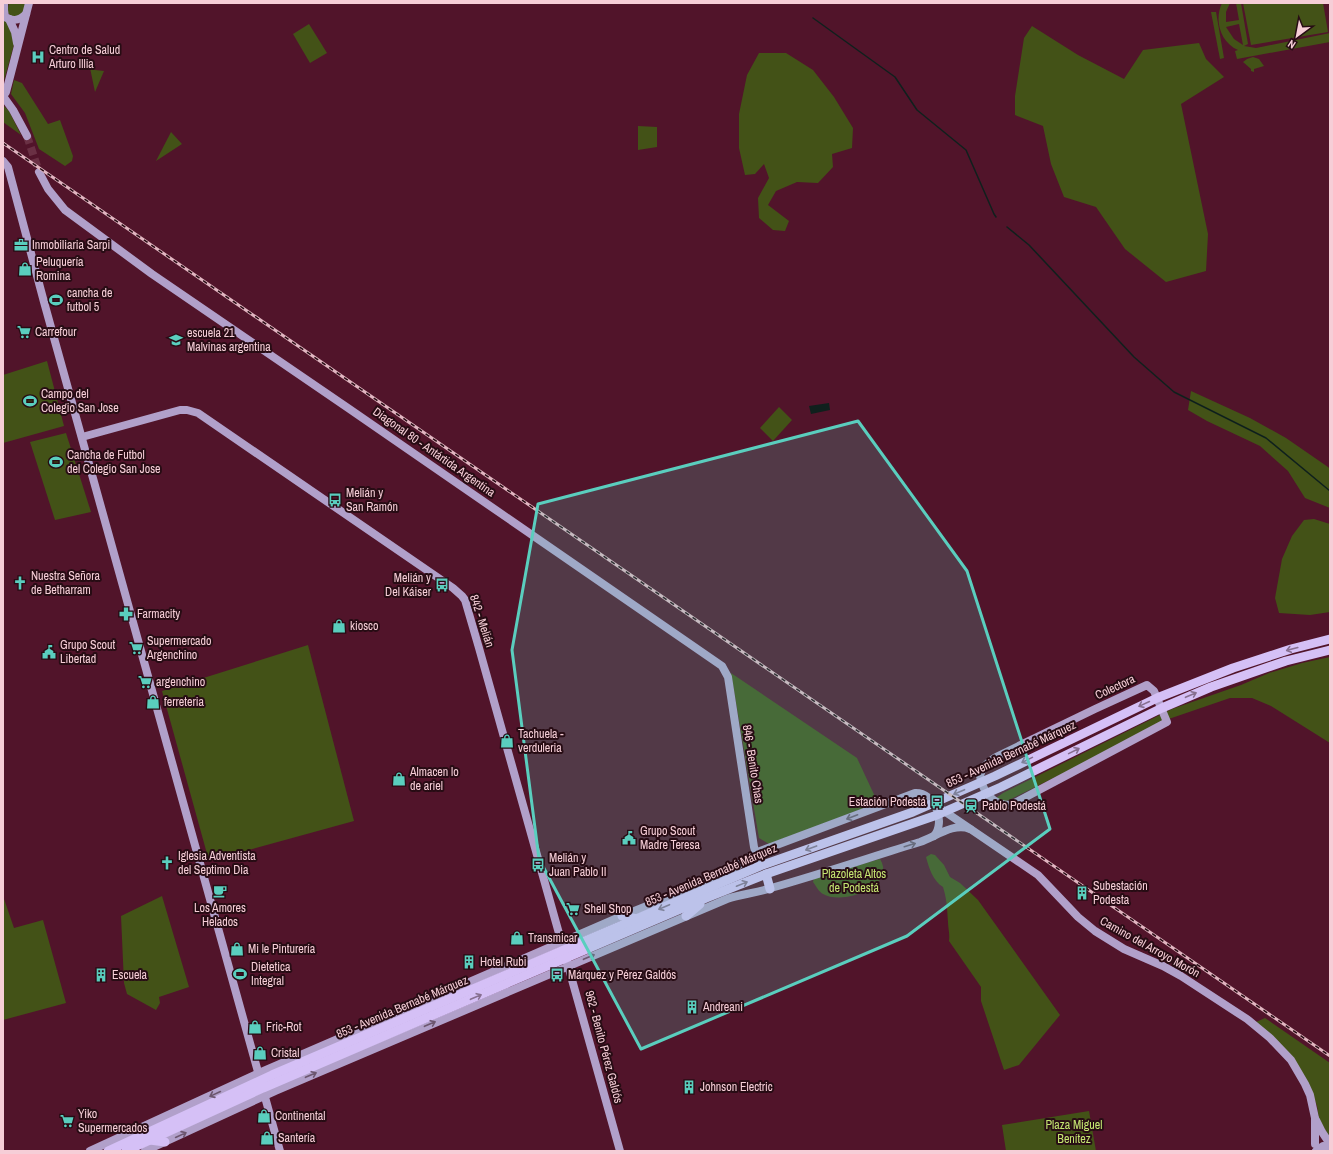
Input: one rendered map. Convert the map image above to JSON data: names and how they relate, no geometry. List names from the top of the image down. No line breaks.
{"streets":{"main road":["853 - Avenida Bernabé Márquez"],"street":["Diagonal 80 - Antártida Argentina","842 - Melián","Colectora","846 - Benito Chas","Camino del Arroyo Morón","962 - Benito Pérez Galdós"]},"crossings":[["Diagonal 80 - Antártida Argentina","846 - Benito Chas"],["842 - Melián","853 - Avenida Bernabé Márquez"],["842 - Melián","962 - Benito Pérez Galdós"],["Colectora","853 - Avenida Bernabé Márquez"],["853 - Avenida Bernabé Márquez","846 - Benito Chas"],["853 - Avenida Bernabé Márquez","Camino del Arroyo Morón"],["853 - Avenida Bernabé Márquez","962 - Benito Pérez Galdós"]],"parks":["Plazoleta Altos de Podestá","Plaza Miguel Benítez"],"places":{"hospital":["Centro de Salud Arturo Illia"],"office":["Inmobiliaria Sarpi"],"shop":["Peluquería Romina","kiosco","ferreteria","Tachuela - verduleria","Almacen lo de ariel","Transmicar","Mi le Pinturería","Fric-Rot","Cristal","Continental","Santería"],"sports":["cancha de futbol 5","Campo del Colegio San Jose","Cancha de Futbol del Colegio San Jose","Dietetica Integral"],"supermarket":["Carrefour","Supermercado Argenchino","argenchino","Shell Shop","Yiko Supermercados"],"school or university":["escuela 21 Malvinas argentina"],"bus stop":["Melián y San Ramón","Melián y Del Káiser","Estación Podestá","Melián y Juan Pablo II","Márquez y Pérez Galdós"],"church":["Nuestra Señora de Betharram","Iglesia Adventista del Septimo Dia"],"pharmacy":["Farmacity"],"public building":["Grupo Scout Libertad","Grupo Scout Madre Teresa"],"station":["Pablo Podestá"],"cafe":["Los Amores Helados"],"building":["Subestación Podesta","Hotel Rubi","Escuela","Andreani","Johnson Electric"]},"north":"bottom left"}
